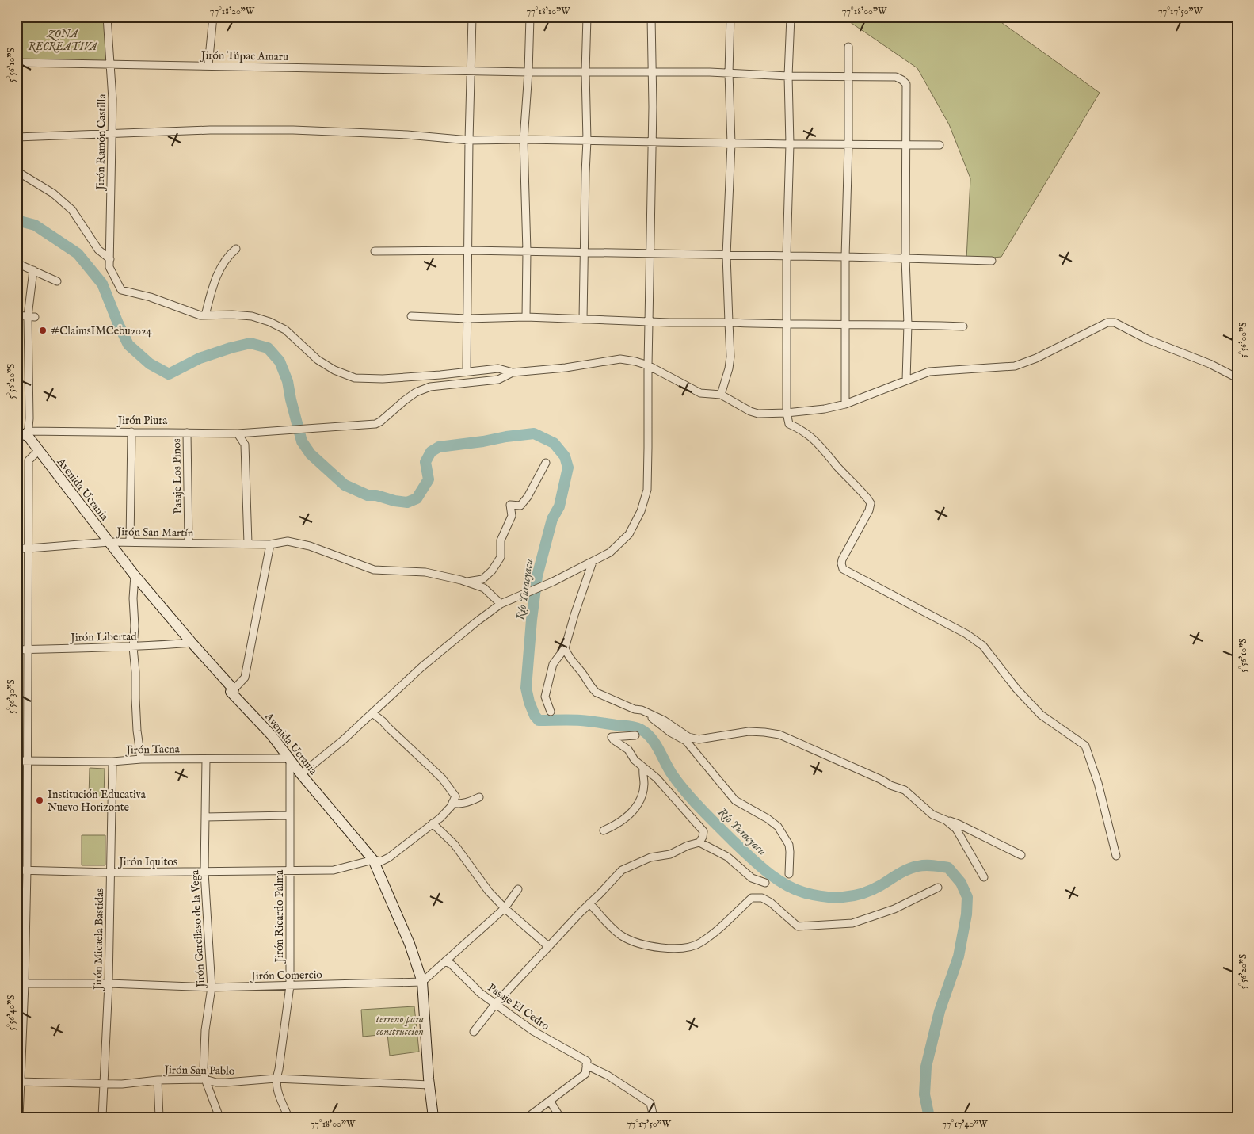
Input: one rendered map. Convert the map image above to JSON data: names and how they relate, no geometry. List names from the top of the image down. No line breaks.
{"streets":{"main road":["Jirón Piura","Avenida Ucrania"],"street":["Jirón Túpac Amaru","Jirón Ramón Castilla","Pasaje Los Pinos","Jirón San Martín","Jirón Libertad","Jirón Tacna","Jirón Iquitos","Jirón Ricardo Palma","Jirón Garcilaso de la Vega","Jirón Micaela Bastidas","Jirón Comercio","Pasaje El Cedro","Jirón San Pablo"]},"crossings":[["Jirón Túpac Amaru","Jirón Ramón Castilla"],["Jirón Piura","Pasaje Los Pinos"],["Jirón Piura","Avenida Ucrania"],["Pasaje Los Pinos","Jirón San Martín"],["Avenida Ucrania","Jirón San Martín"],["Avenida Ucrania","Jirón Libertad"],["Avenida Ucrania","Jirón Tacna"],["Avenida Ucrania","Jirón Iquitos"],["Avenida Ucrania","Jirón Ricardo Palma"],["Avenida Ucrania","Jirón Comercio"],["Avenida Ucrania","Jirón San Pablo"],["Jirón Tacna","Jirón Ricardo Palma"],["Jirón Tacna","Jirón Garcilaso de la Vega"],["Jirón Tacna","Jirón Micaela Bastidas"],["Jirón Iquitos","Jirón Ricardo Palma"],["Jirón Iquitos","Jirón Garcilaso de la Vega"],["Jirón Iquitos","Jirón Micaela Bastidas"],["Jirón Ricardo Palma","Jirón Comercio"],["Jirón Ricardo Palma","Jirón San Pablo"],["Jirón Garcilaso de la Vega","Jirón Comercio"],["Jirón Garcilaso de la Vega","Jirón San Pablo"],["Jirón Micaela Bastidas","Jirón Comercio"],["Jirón Micaela Bastidas","Jirón San Pablo"]],"water":["Río Yuracyacu"],"parks":["ZONA RECREATIVA","terreno para construccion"],"places":["#ClaimsIMCebu2024","Institución Educativa Nuevo Horizonte"],"coordinates":["77°18'20\"W","77°18'10\"W","77°18'00\"W","77°17'50\"W","5°56'10\"S","5°56'00\"S","5°56'20\"S","5°56'30\"S","5°56'40\"S","77°17'40\"W"]}
